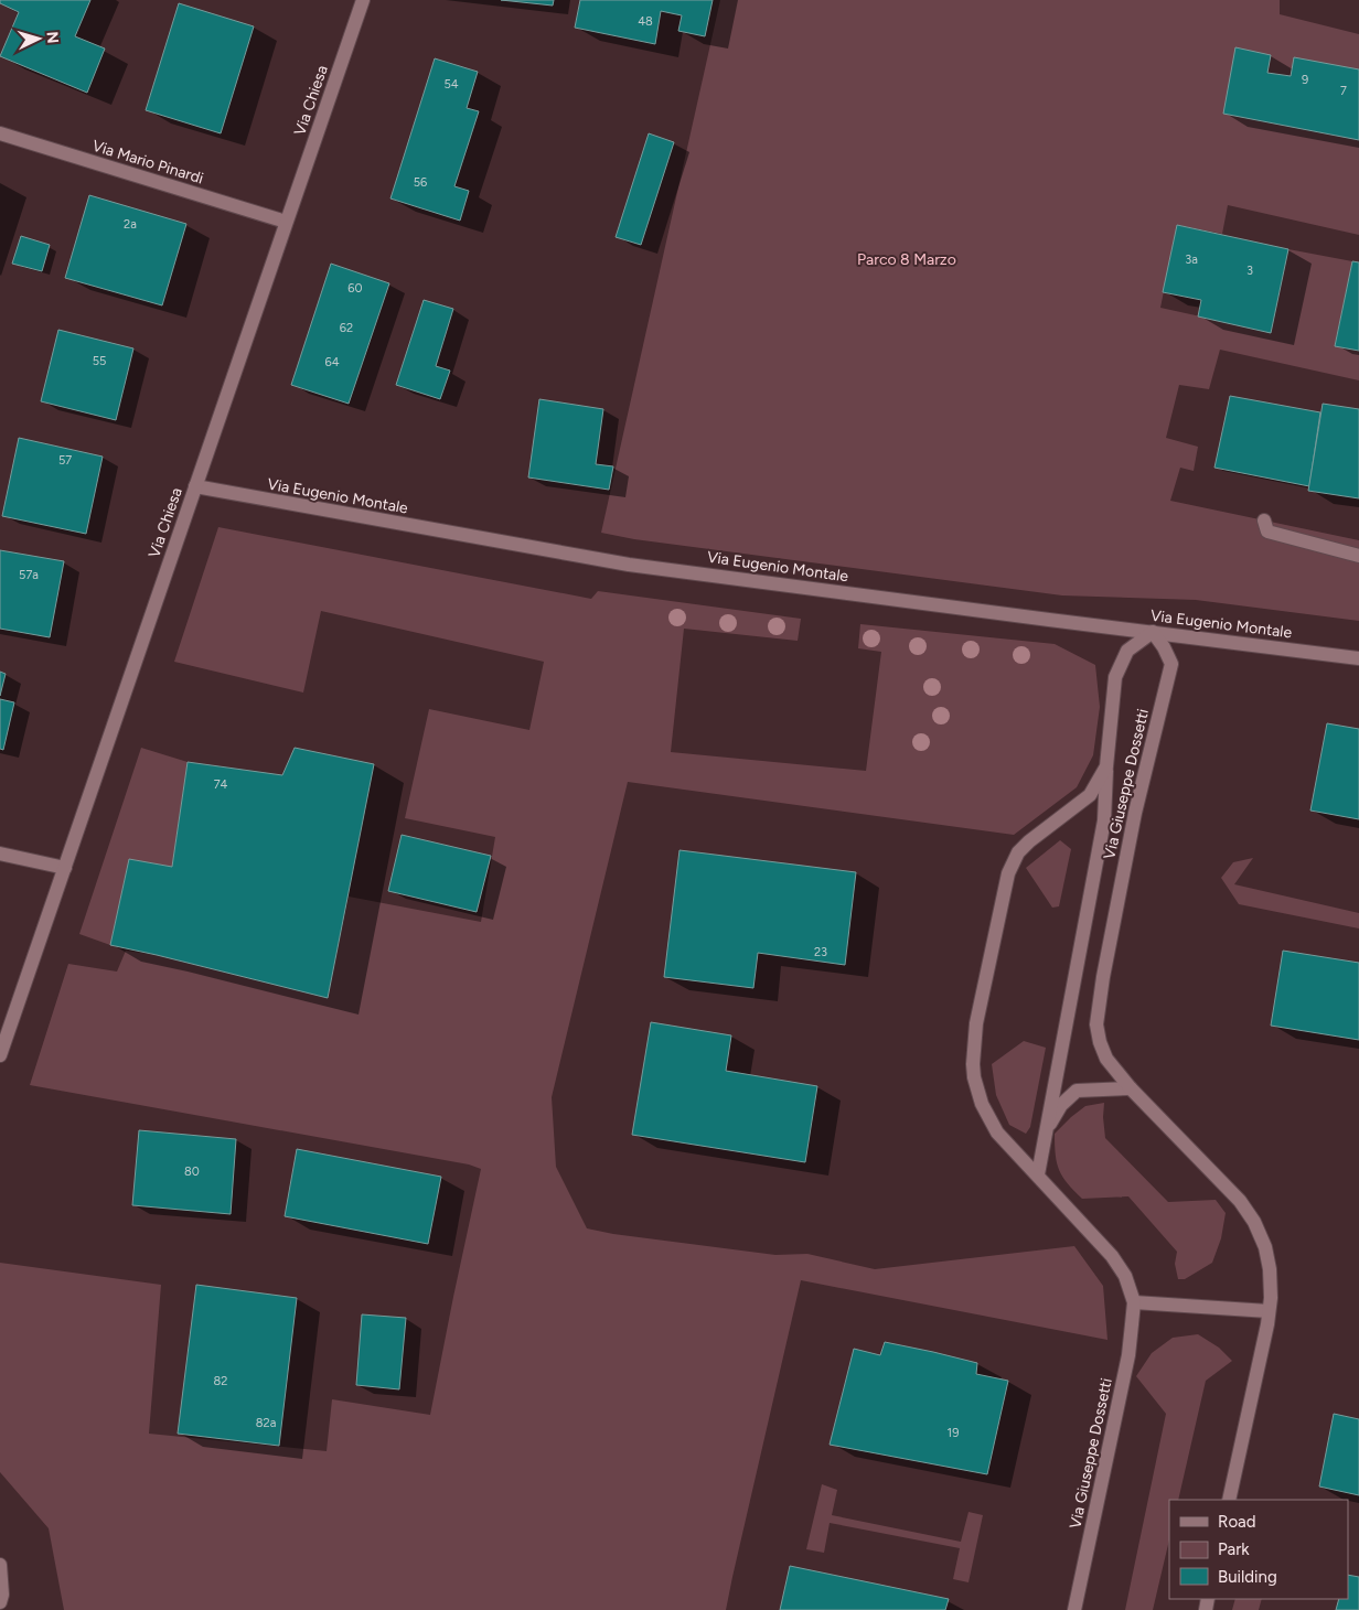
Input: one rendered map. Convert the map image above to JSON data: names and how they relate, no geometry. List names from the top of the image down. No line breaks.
{"streets":{"street":["Via Chiesa","Via Mario Pinardi","Via Eugenio Montale","Via Giuseppe Dossetti"]},"crossings":[["Via Chiesa","Via Mario Pinardi"],["Via Chiesa","Via Eugenio Montale"],["Via Eugenio Montale","Via Giuseppe Dossetti"]],"parks":["Parco 8 Marzo"],"house_numbers":["48","9","54","7","56","2a","3a","3","60","62","55","64","57","57a","74","23","80","82","82a","19"],"legend":["Road","Park","Building"],"north":"right"}
